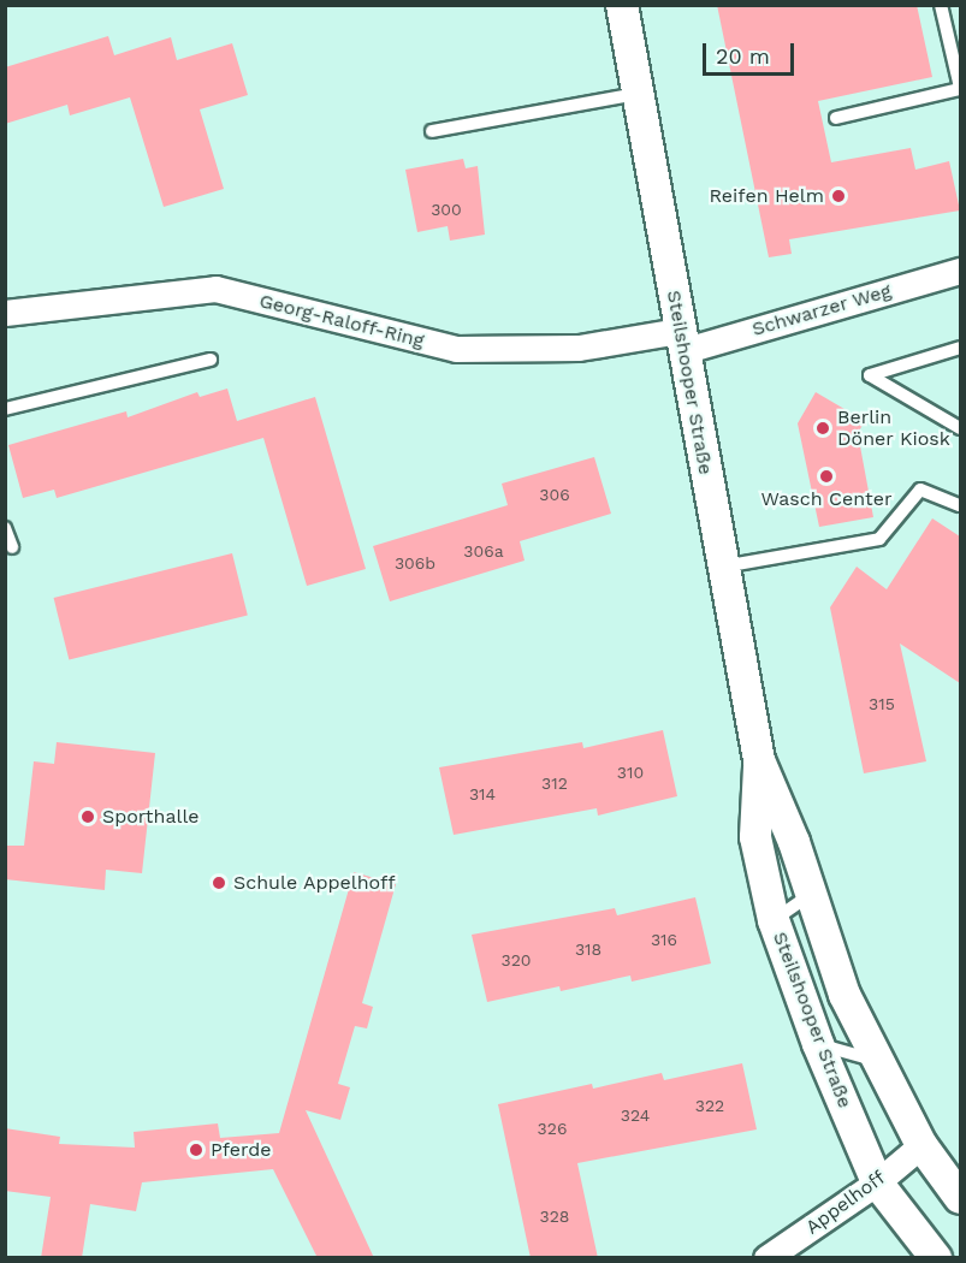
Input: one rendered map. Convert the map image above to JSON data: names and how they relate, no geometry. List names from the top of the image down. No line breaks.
{"streets":{"street":["Schwarzer Weg","Georg-Raloff-Ring","Steilshooper Straße","Appelhoff"]},"crossings":[["Schwarzer Weg","Georg-Raloff-Ring"],["Schwarzer Weg","Steilshooper Straße"],["Georg-Raloff-Ring","Steilshooper Straße"],["Steilshooper Straße","Appelhoff"]],"places":["Reifen Helm","Berlin Döner Kiosk","Wasch Center","Sporthalle","Schule Appelhoff","Pferde"],"house_numbers":["300","306","306a","306b","315","310","312","314","316","318","320","322","324","326","328"],"scale_bar":"20 m"}
